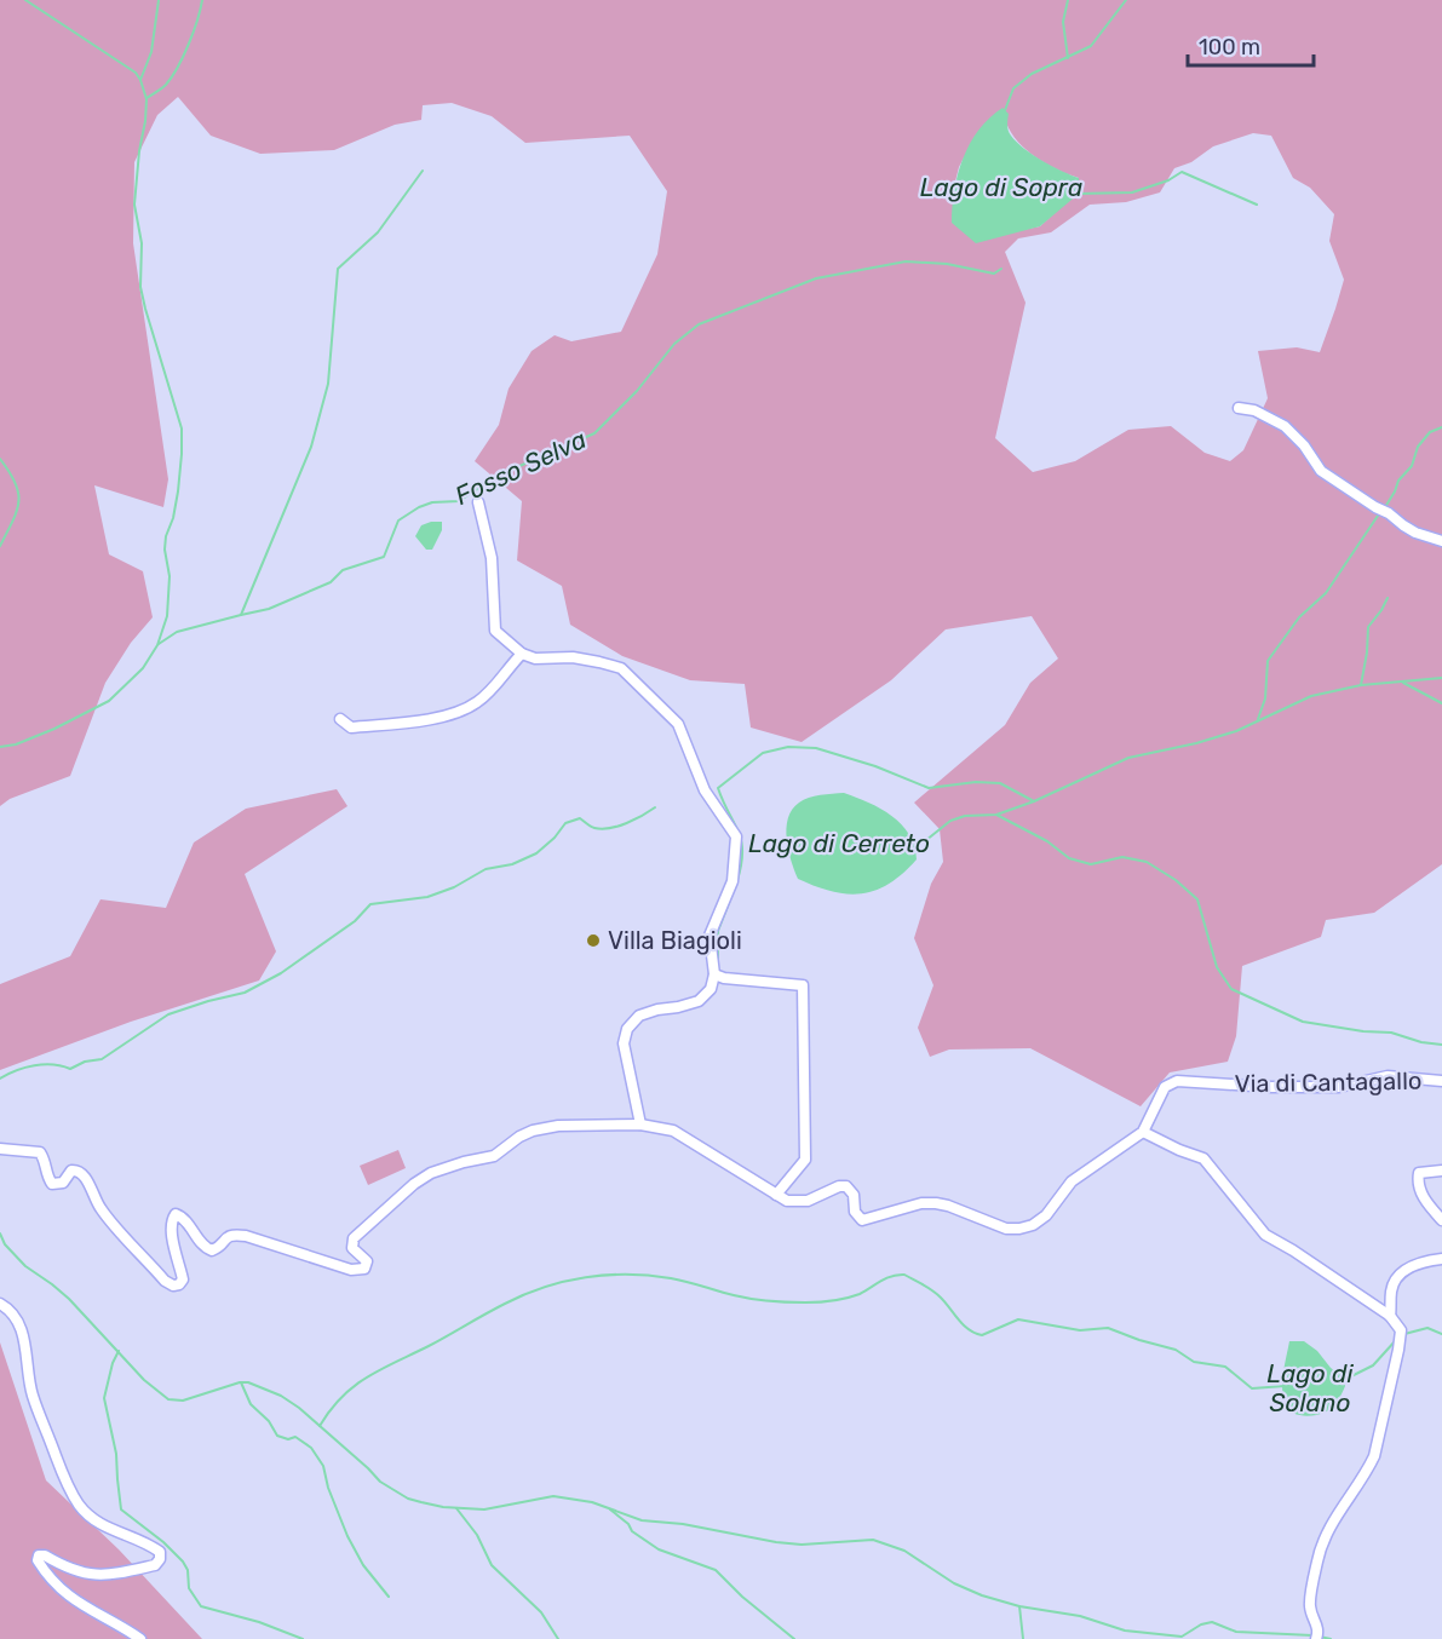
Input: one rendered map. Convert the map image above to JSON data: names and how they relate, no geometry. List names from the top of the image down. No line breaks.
{"streets":{"street":["Via di Cantagallo"]},"water":["Lago di Sopra","Fosso Selva","Lago di Cerreto","Lago di Solano"],"places":["Villa Biagioli"],"scale_bar":"100 m"}
